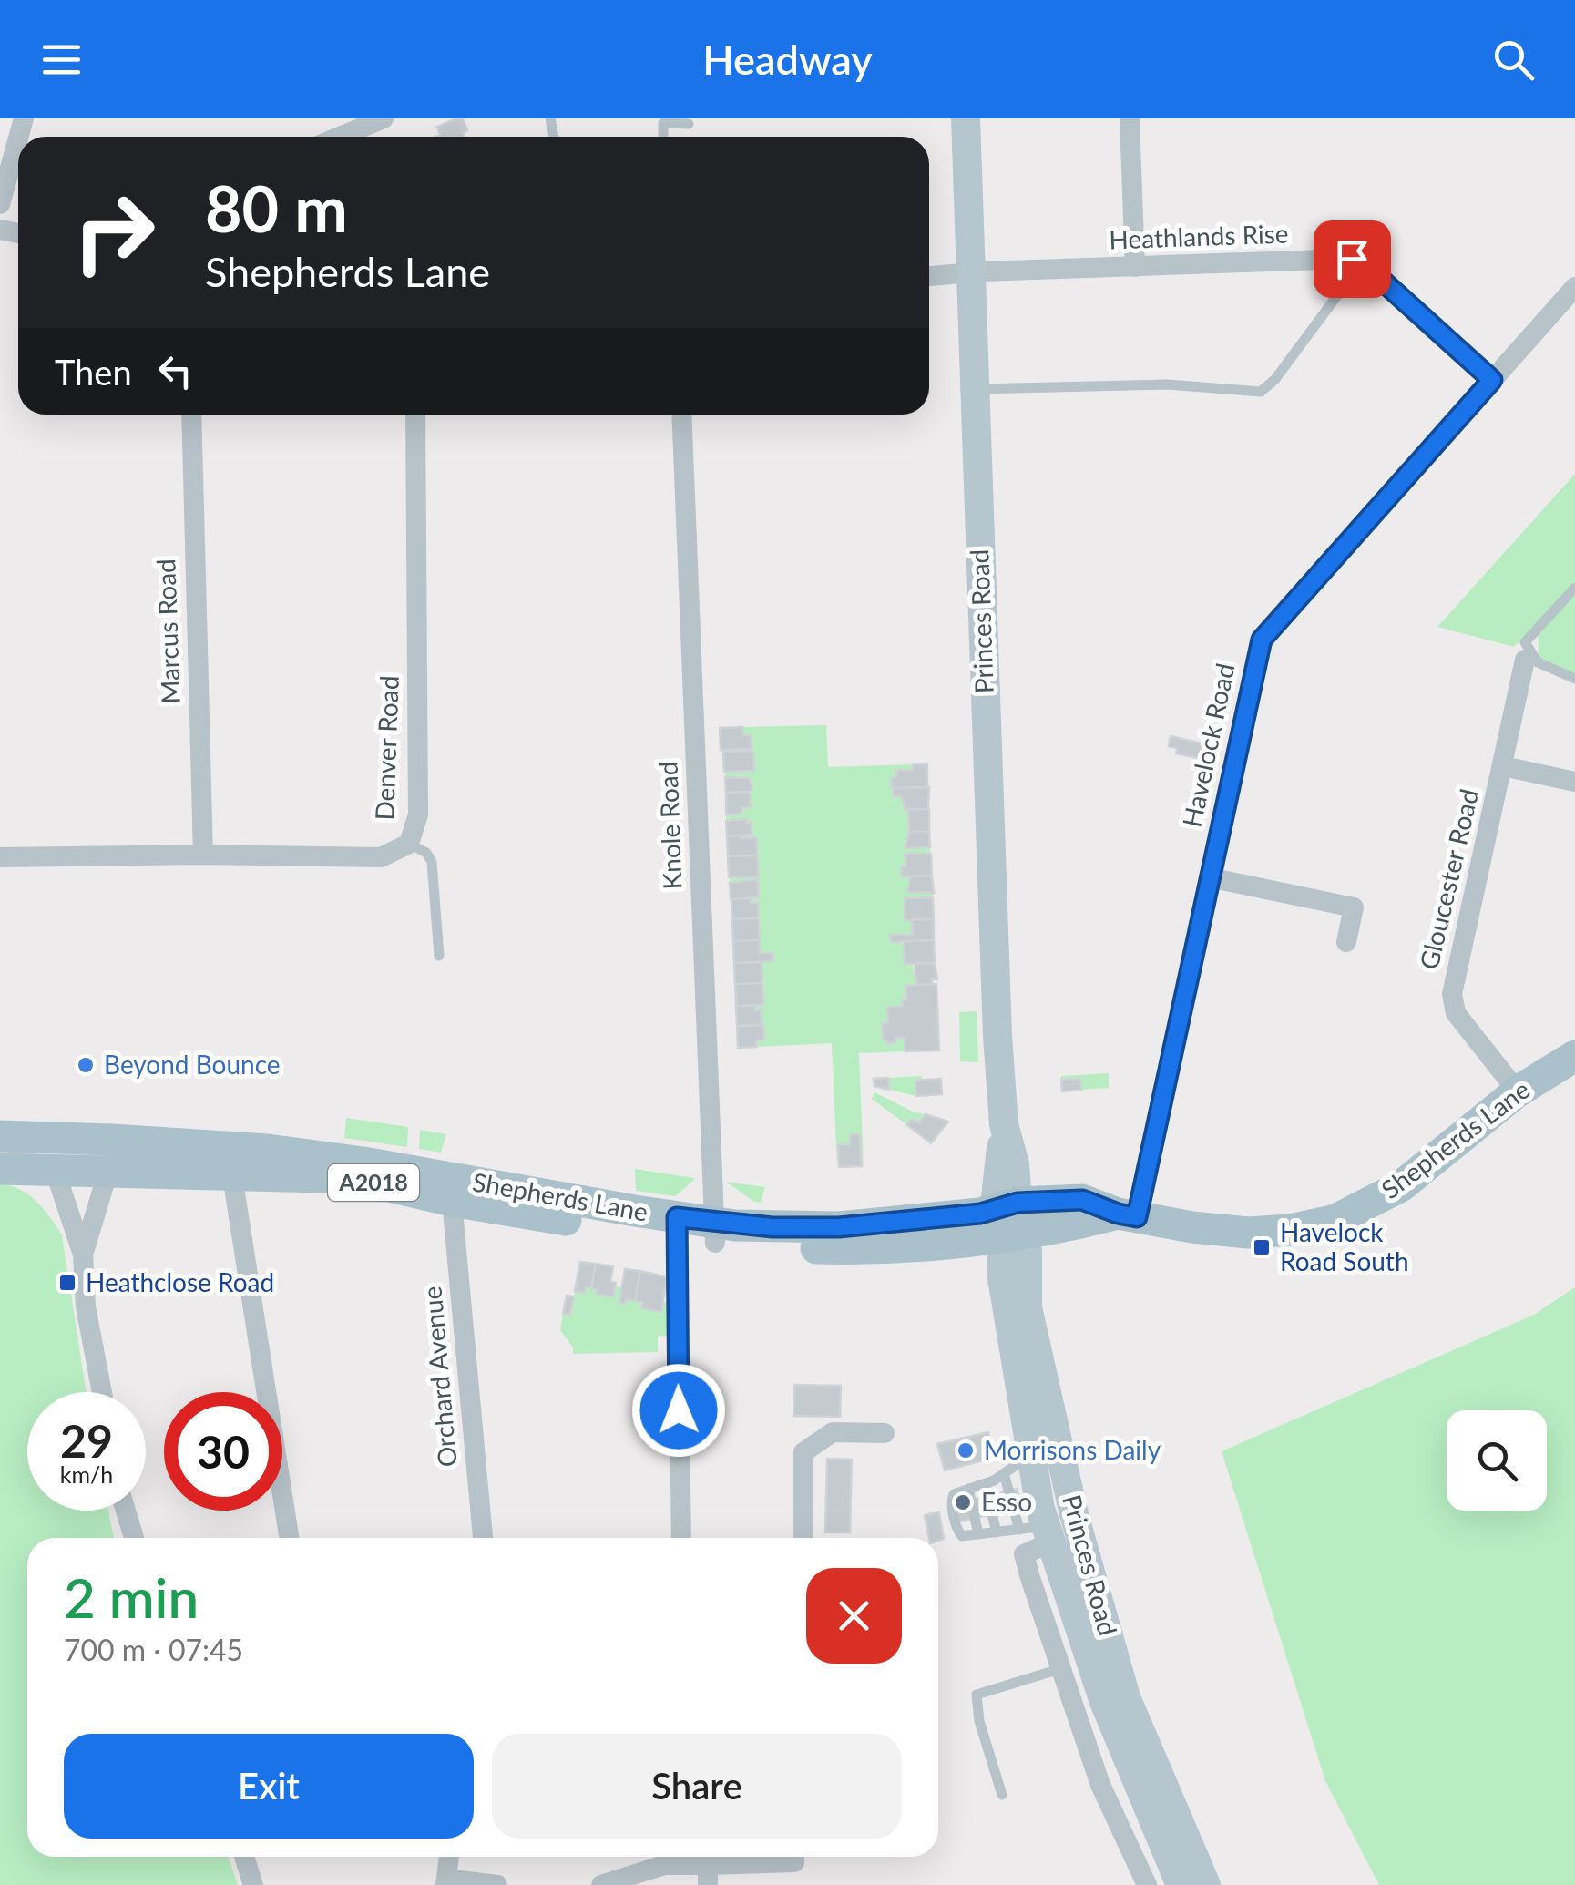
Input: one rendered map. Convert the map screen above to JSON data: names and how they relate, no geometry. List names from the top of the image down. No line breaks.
{"streets":{"main road":["Princes Road","Shepherds Lane","A2018"],"street":["Heathlands Rise","Marcus Road","Havelock Road","Denver Road","Knole Road","Gloucester Road","Orchard Avenue"]},"crossings":[["Heathlands Rise","Princes Road"],["Princes Road","Shepherds Lane"],["Marcus Road","Denver Road"],["Havelock Road","Shepherds Lane"],["Knole Road","Shepherds Lane"],["Gloucester Road","Shepherds Lane"],["Shepherds Lane","Orchard Avenue"]],"places":{"other":["Beyond Bounce","Morrisons Daily","Esso"],"transit":["Havelock Road South","Heathclose Road"]},"page":{"header":"Headway","turn":["80 m","Shepherds Lane"],"then":"Then","speed":"29 km/h","limit":"30","heading":["2 min","700 m · 07:45"],"buttons":["Exit","Share"]}}
